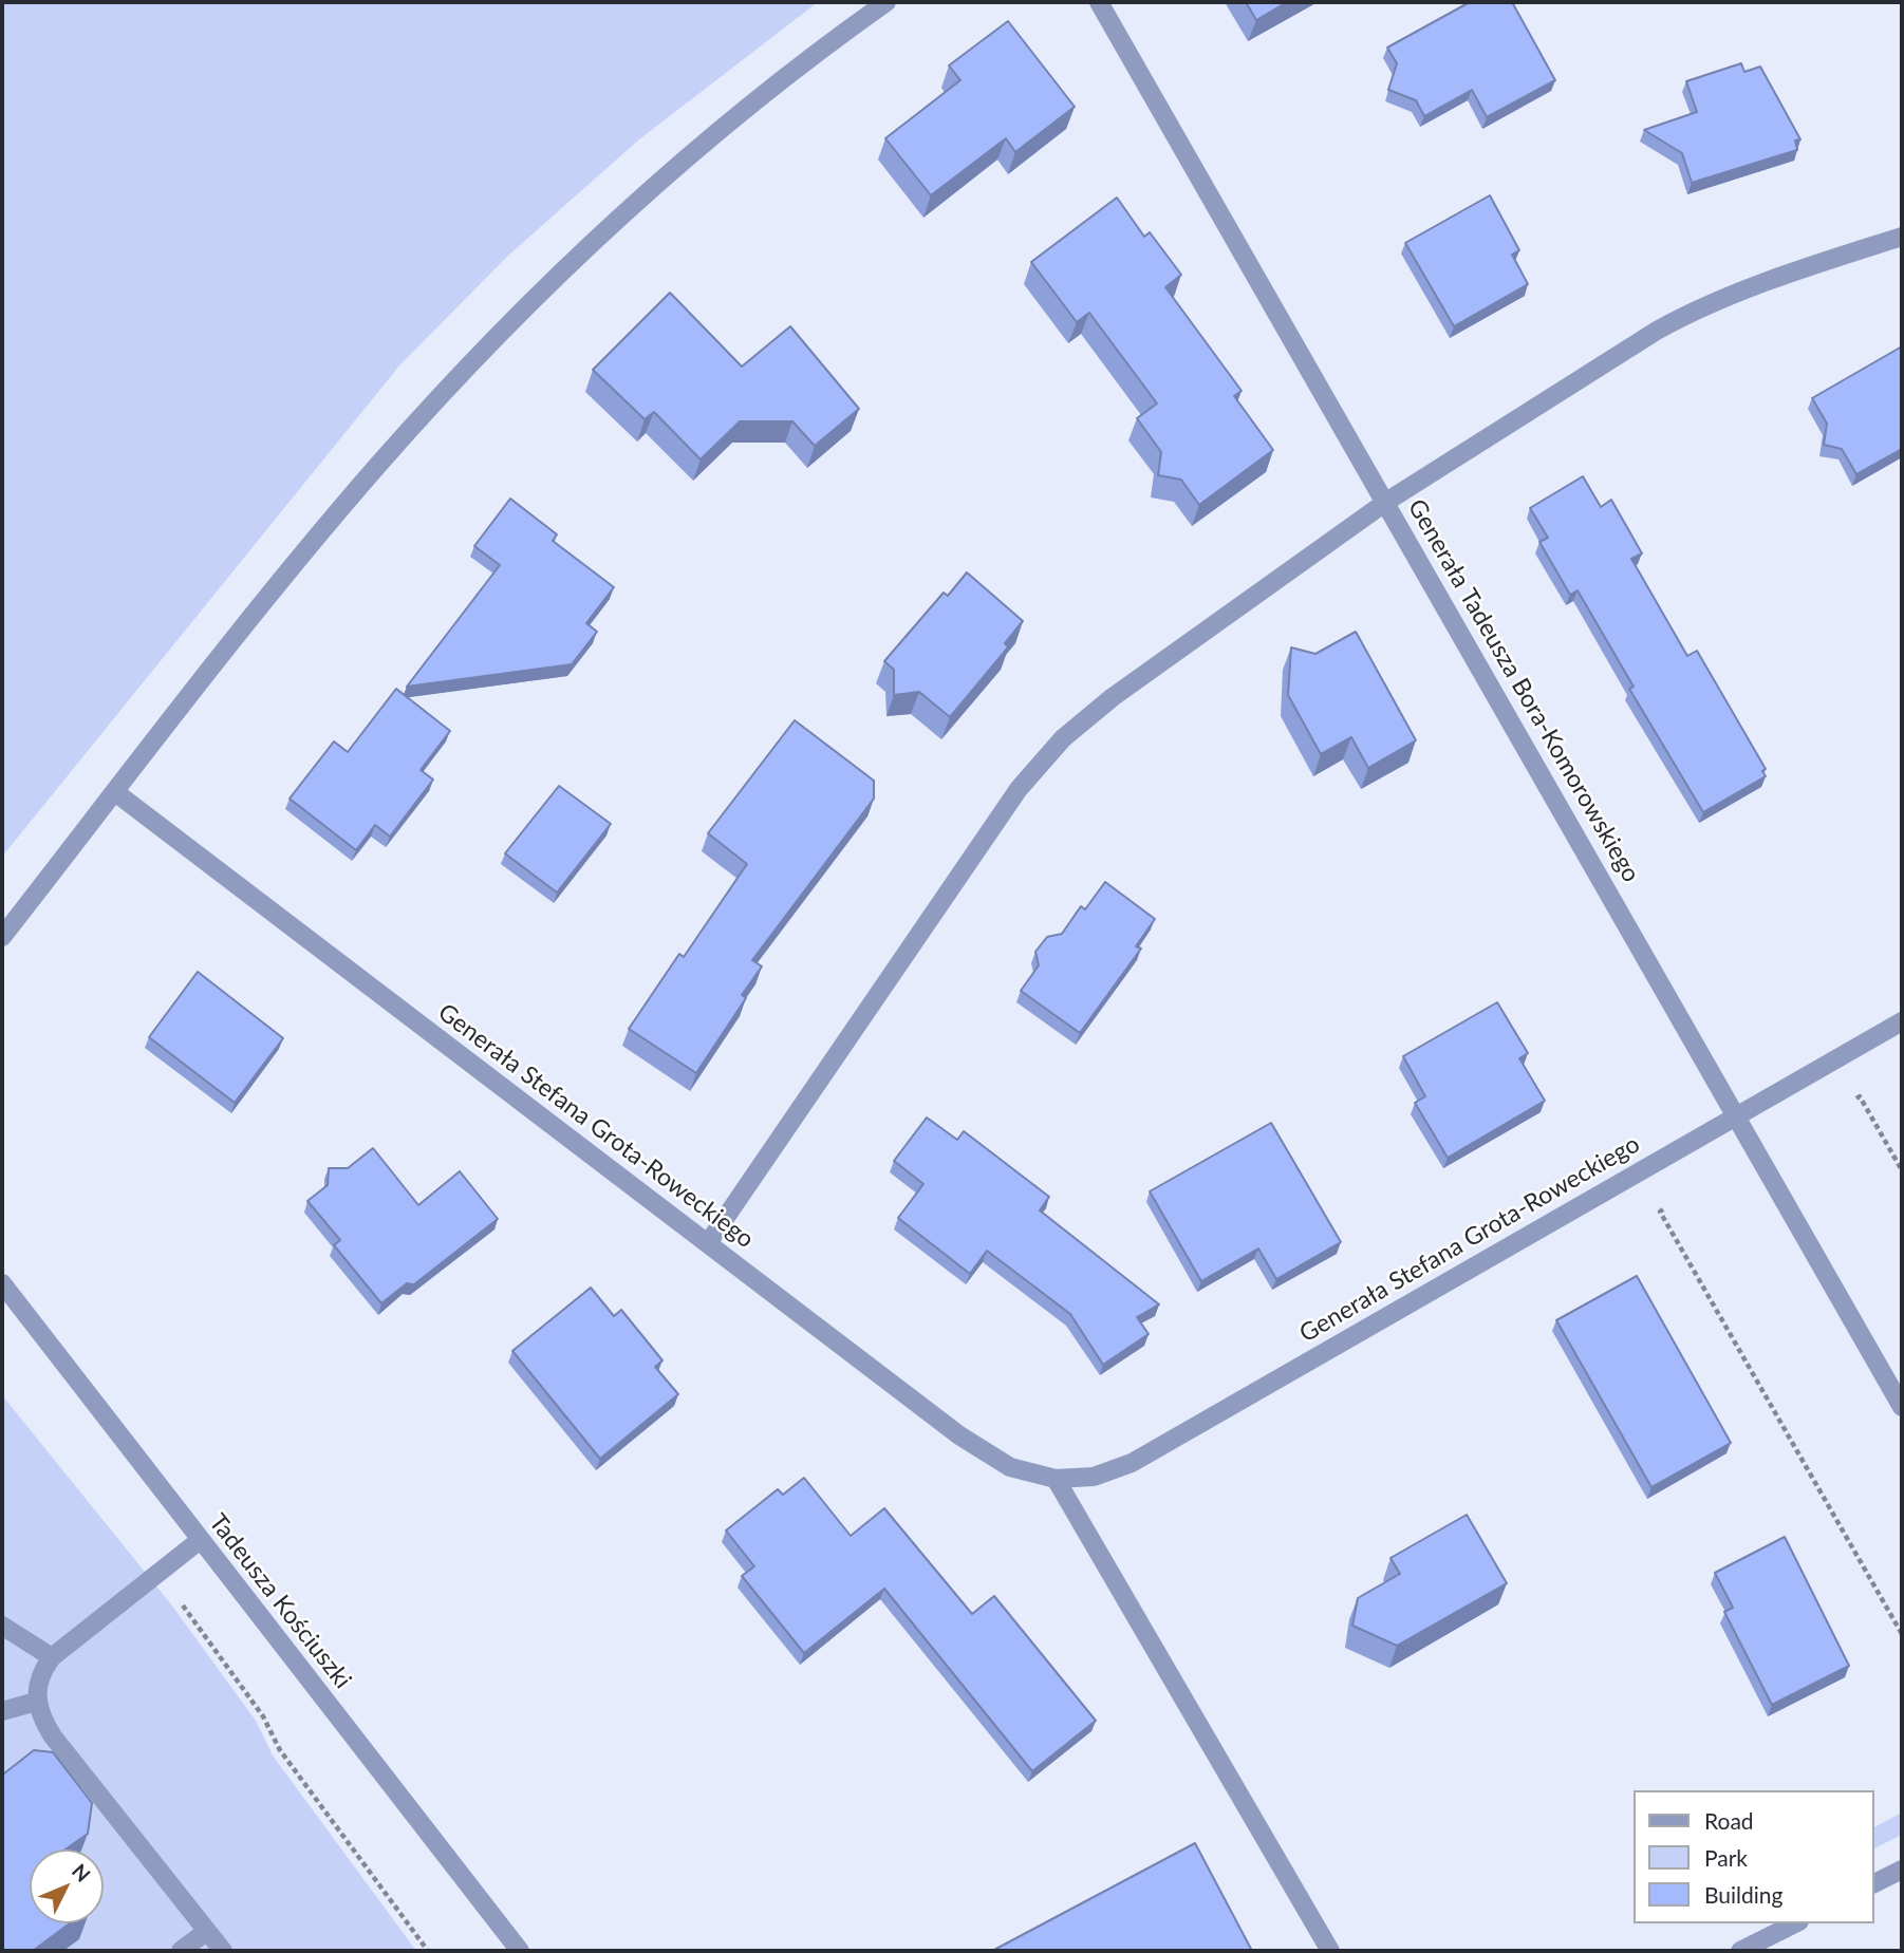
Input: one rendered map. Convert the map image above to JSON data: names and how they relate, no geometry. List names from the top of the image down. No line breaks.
{"streets":{"street":["Generała Tadeusza Bora-Komorowskiego","Generała Stefana Grota-Roweckiego","Tadeusza Kościuszki"]},"crossings":[["Generała Tadeusza Bora-Komorowskiego","Generała Stefana Grota-Roweckiego"]],"legend":["Road","Park","Building"],"north":"top right"}
